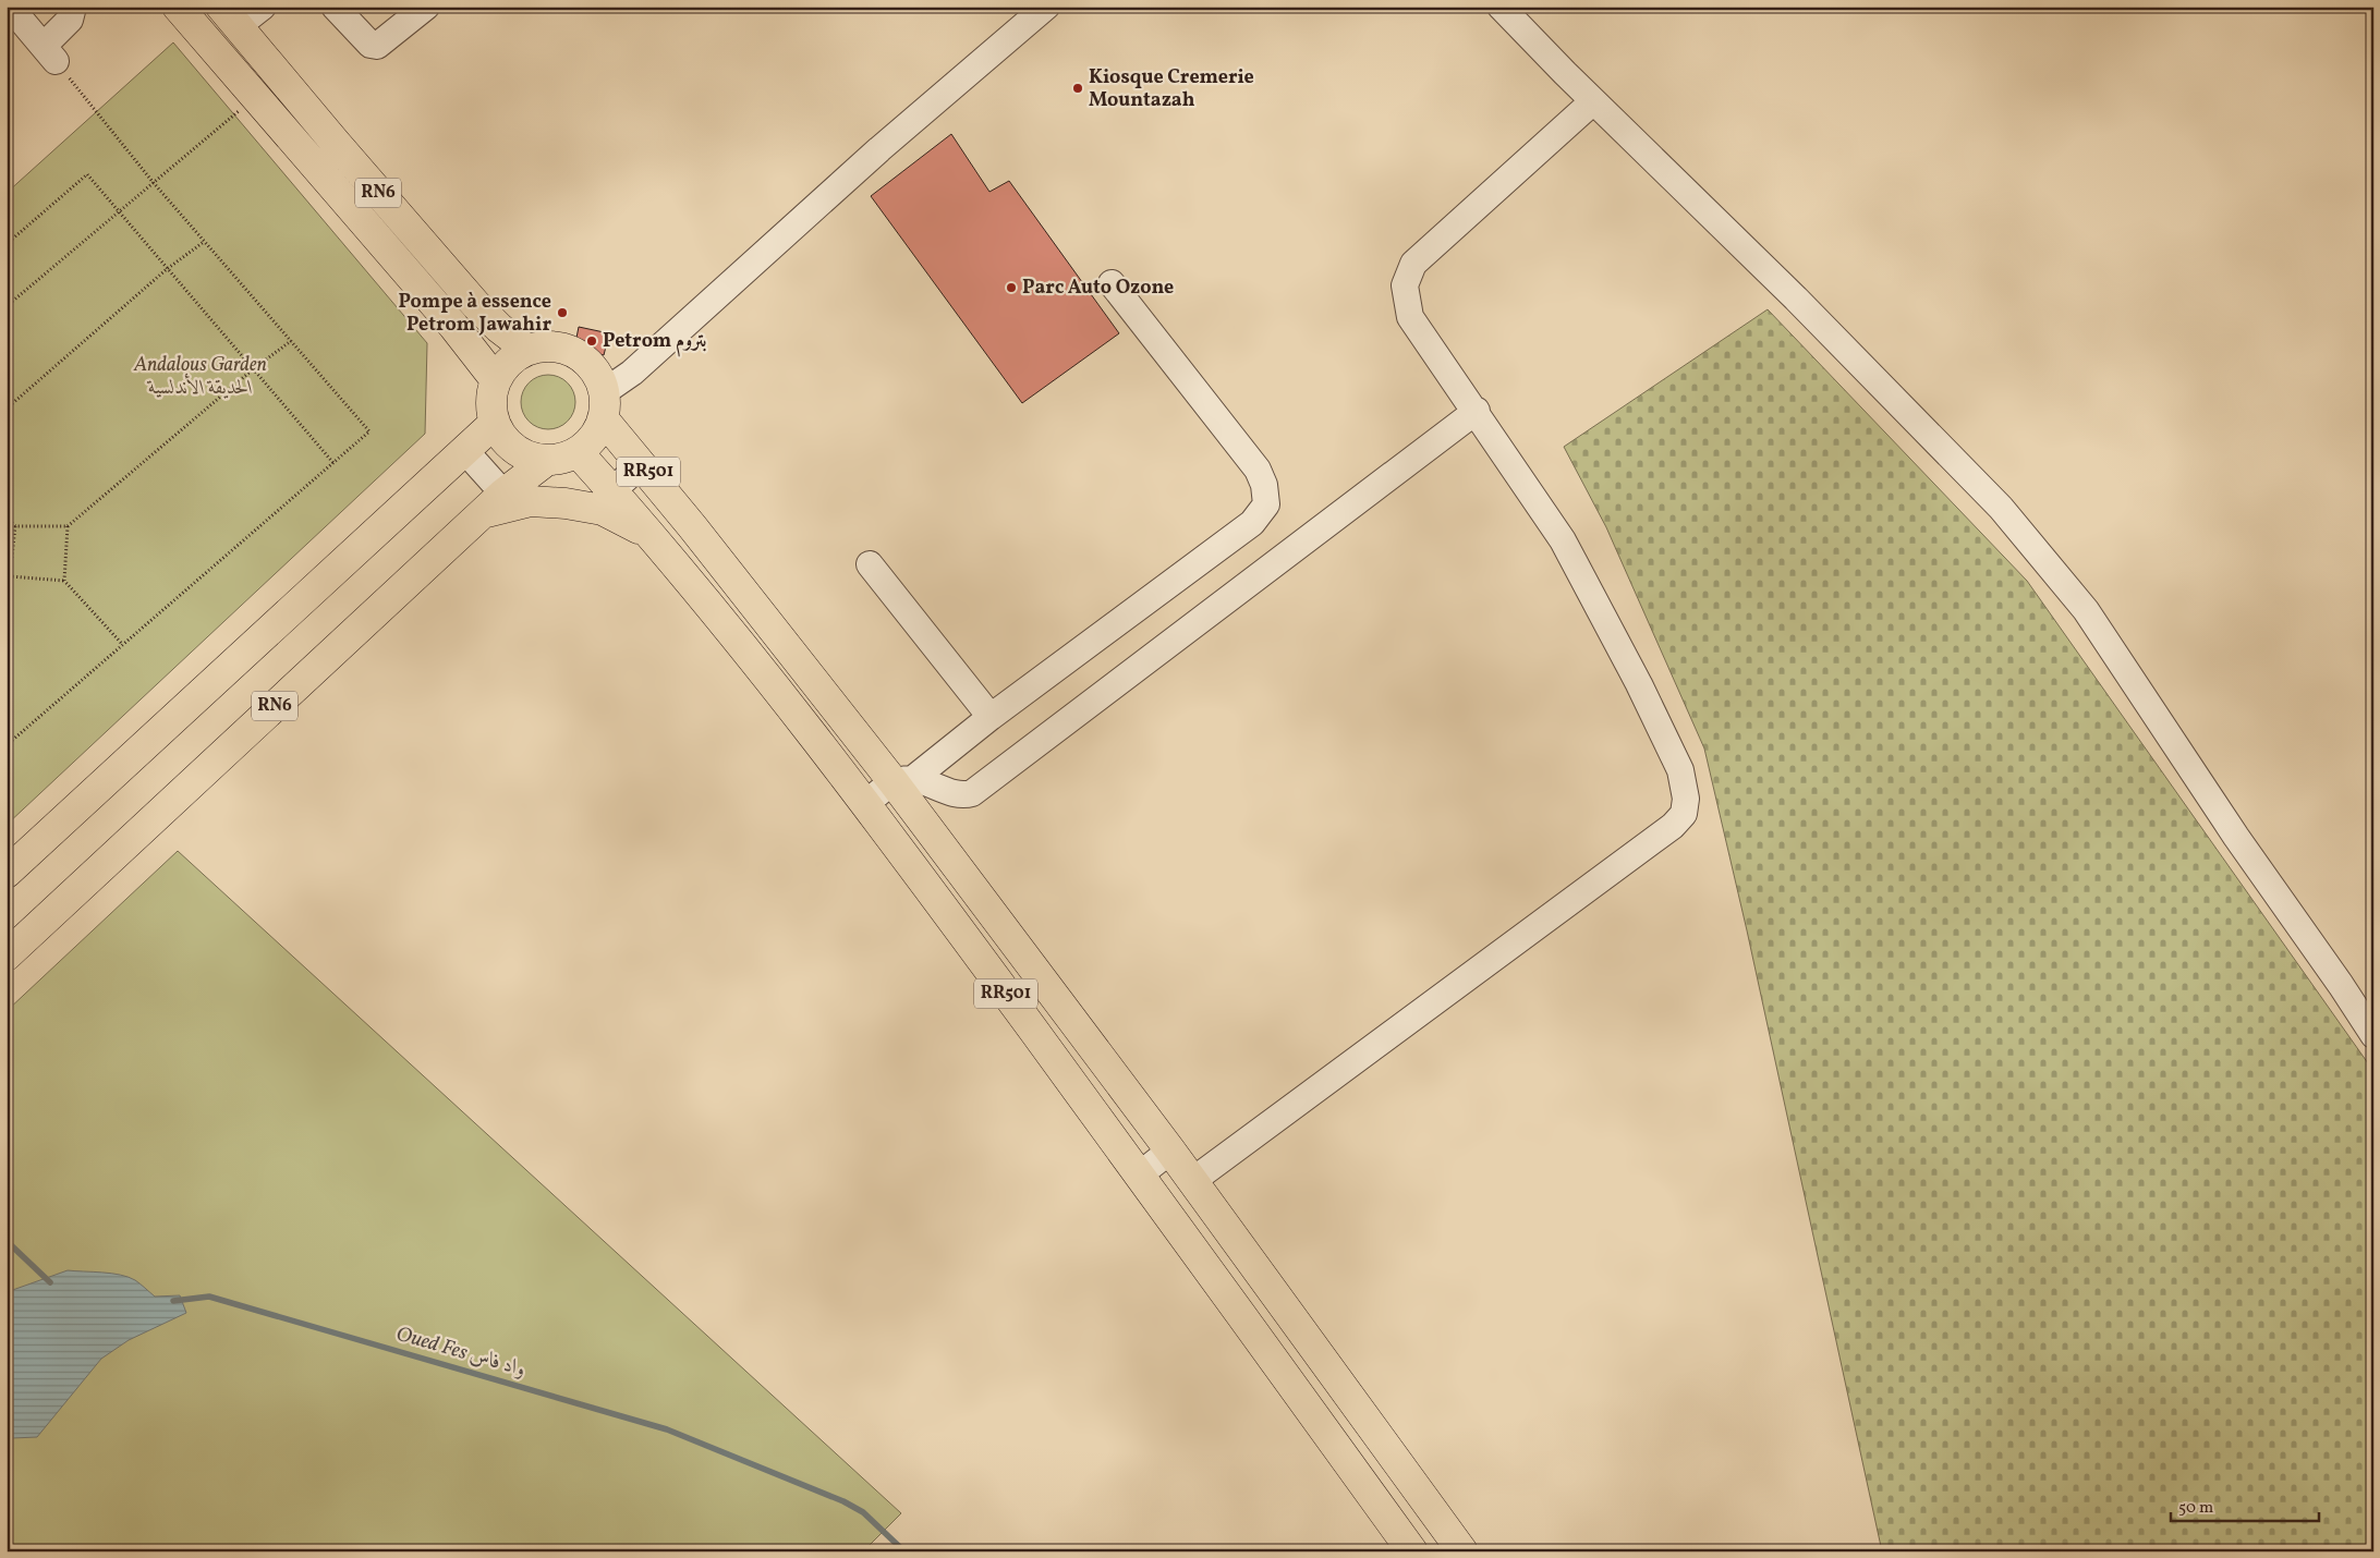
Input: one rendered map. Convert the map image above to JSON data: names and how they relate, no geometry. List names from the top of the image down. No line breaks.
{"streets":{"main road":["RN6","RR501"]},"crossings":[["RN6","RR501"]],"water":["Oued Fes واد فاس"],"parks":["Andalous Garden الحديقة الأندلسية"],"places":["Kiosque Cremerie Mountazah","Parc Auto Ozone","Pompe à essence Petrom Jawahir","Petrom بتروم"],"scale_bar":"50 m"}
